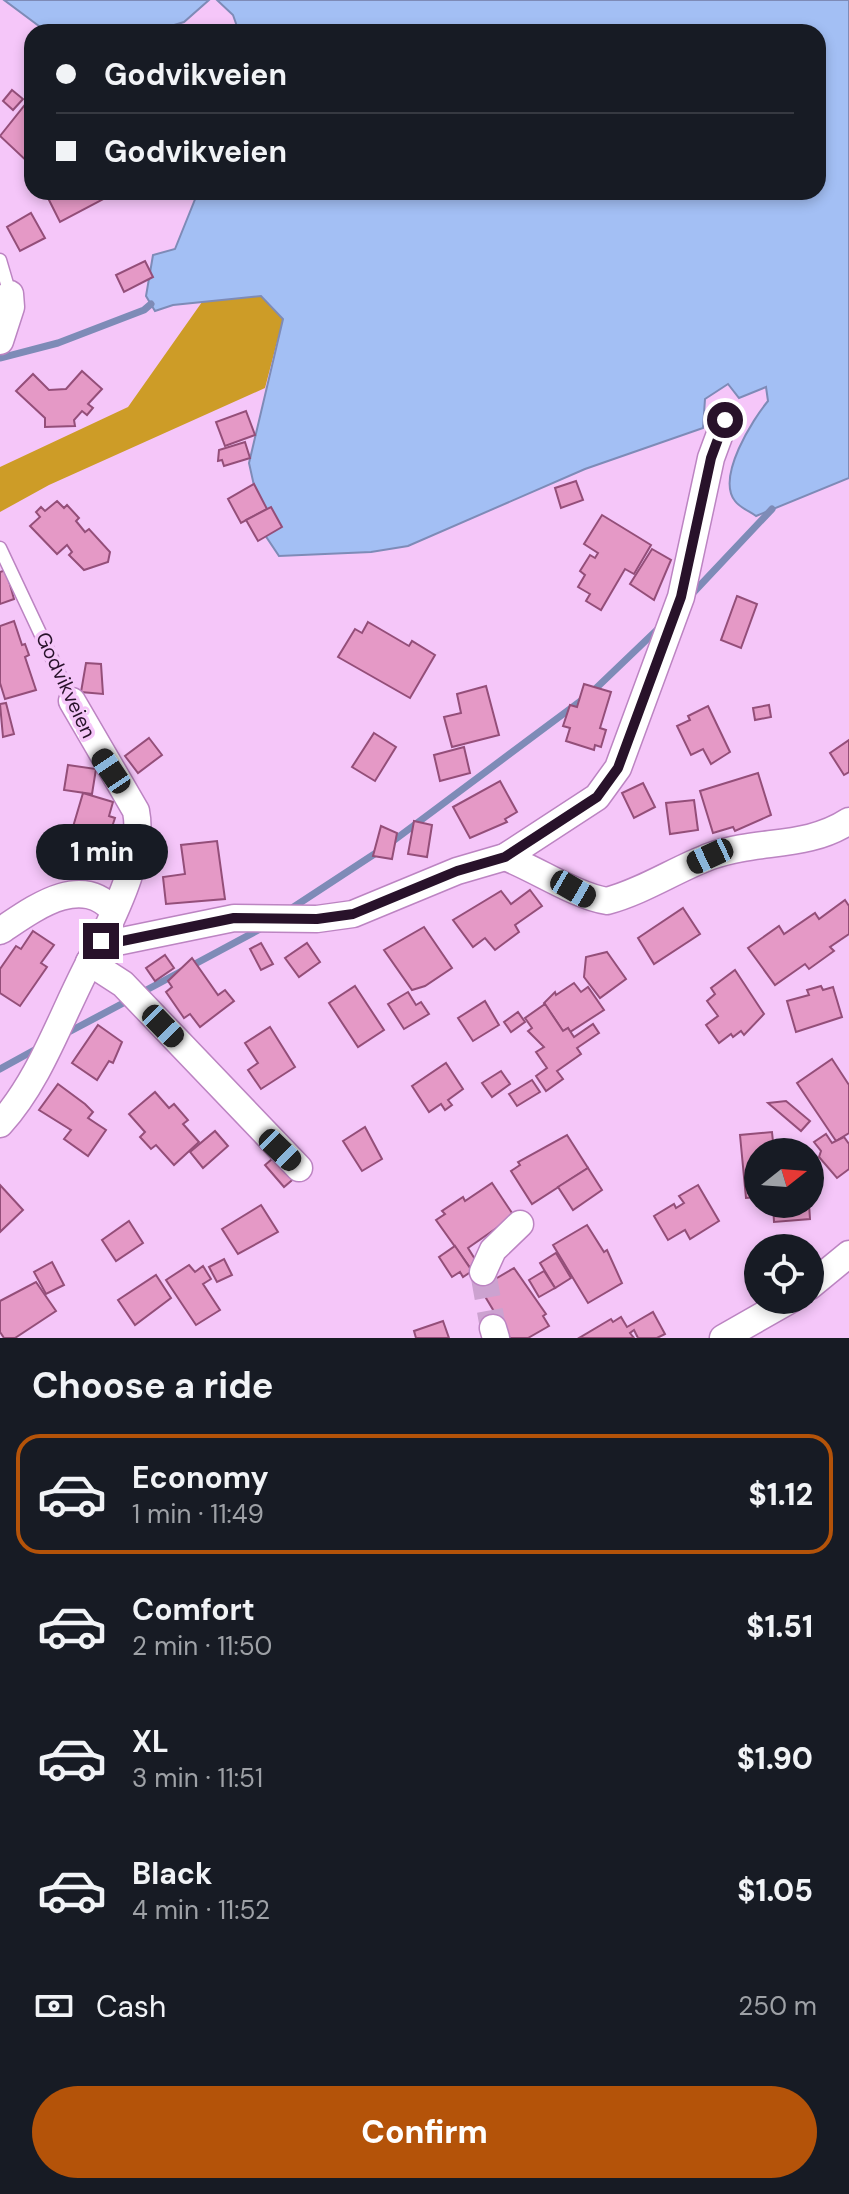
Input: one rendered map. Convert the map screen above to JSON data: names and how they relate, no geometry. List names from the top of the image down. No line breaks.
{"streets":{"street":["Godvikveien"]},"north":"right","page":{"banner":["Godvikveien","Godvikveien"],"bubble":"1 min","heading":"Choose a ride","list":[{"name":"Economy","note":"1 min · 11:49","value":"$1.12"},{"name":"Comfort","note":"2 min · 11:50","value":"$1.51"},{"name":"XL","note":"3 min · 11:51","value":"$1.90"},{"name":"Black","note":"4 min · 11:52","value":"$1.05"}],"pay":["Cash","250 m"],"buttons":"Confirm"}}
